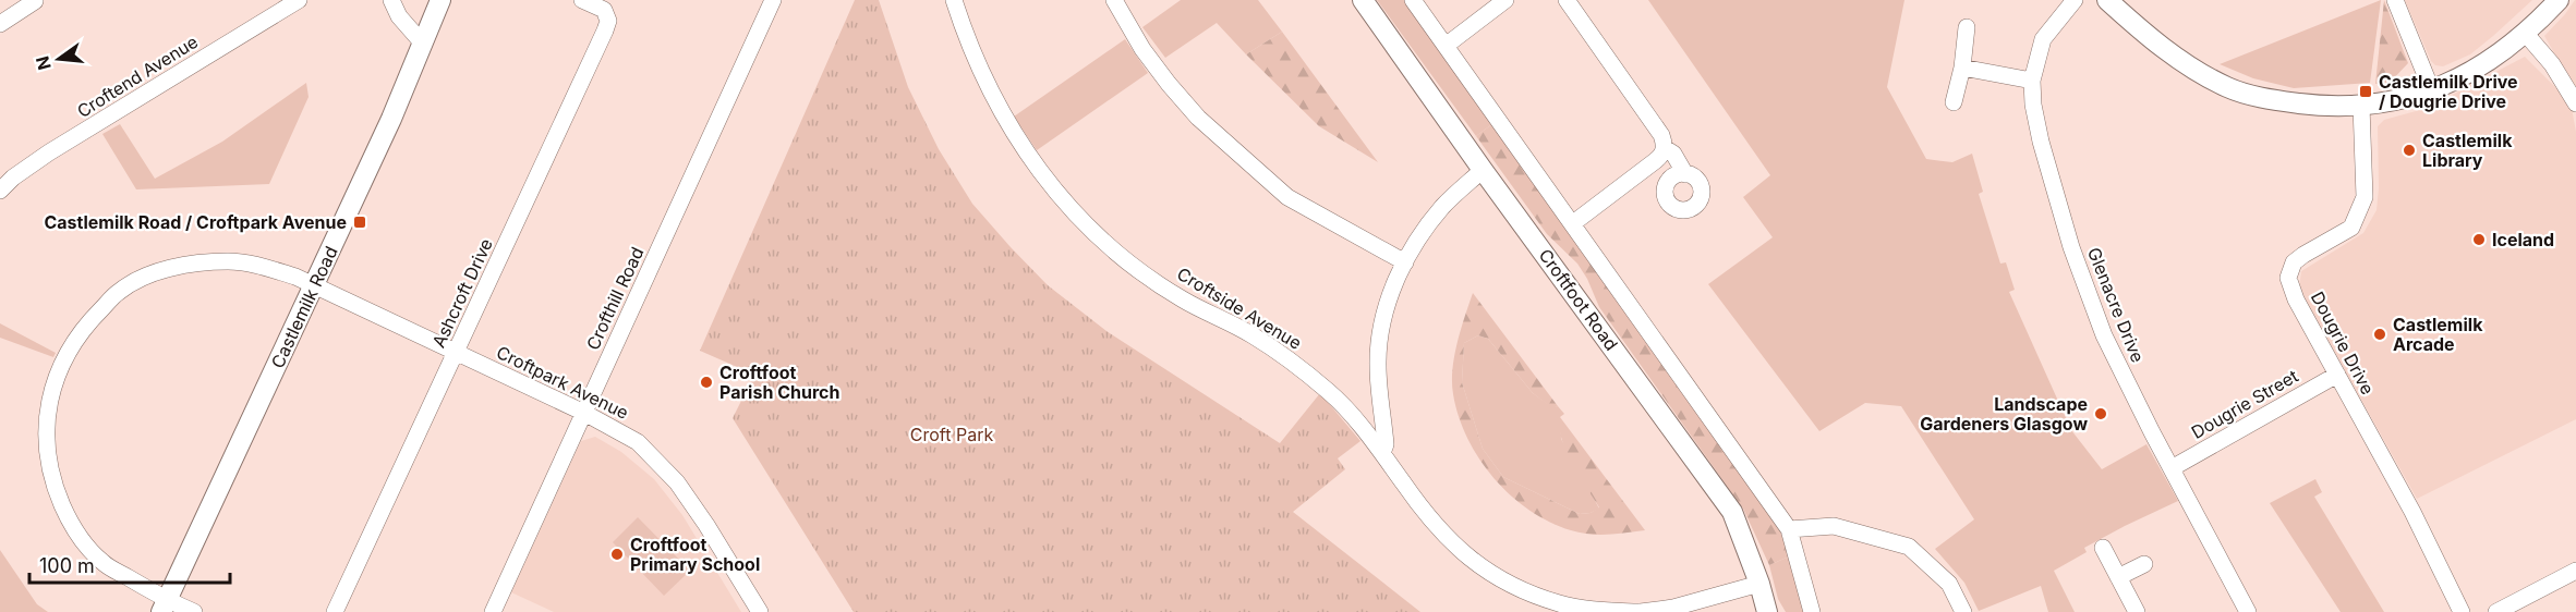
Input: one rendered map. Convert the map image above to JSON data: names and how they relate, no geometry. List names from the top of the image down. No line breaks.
{"streets":{"street":["Croftend Avenue","Ashcroft Drive","Crofthill Road","Croftfoot Road","Glenacre Drive","Castlemilk Road","Croftside Avenue","Dougrie Drive","Croftpark Avenue","Dougrie Street"]},"crossings":[["Ashcroft Drive","Croftpark Avenue"],["Crofthill Road","Croftpark Avenue"],["Croftfoot Road","Croftside Avenue"],["Glenacre Drive","Dougrie Street"],["Castlemilk Road","Croftpark Avenue"],["Dougrie Drive","Dougrie Street"]],"parks":["Croft Park"],"places":{"transit":["Castlemilk Drive / Dougrie Drive","Castlemilk Road / Croftpark Avenue"],"other":["Castlemilk Library","Iceland","Castlemilk Arcade","Croftfoot Parish Church","Landscape Gardeners Glasgow","Croftfoot Primary School"]},"scale_bar":"100 m","north":"left"}
